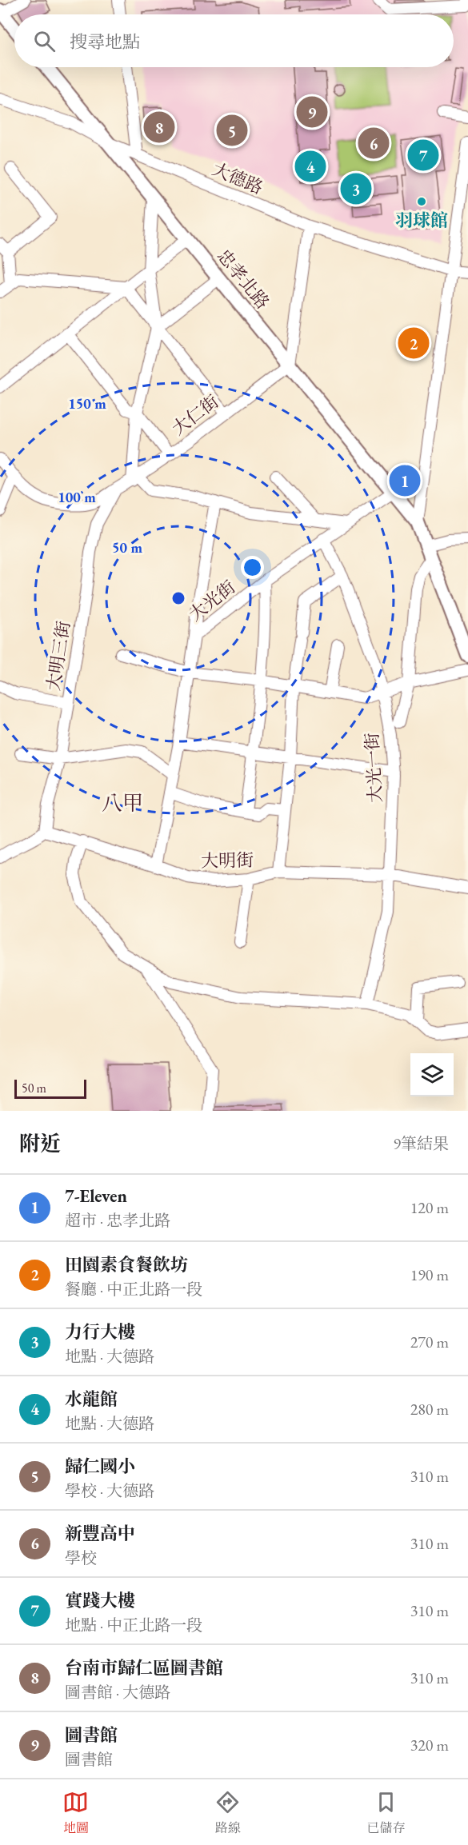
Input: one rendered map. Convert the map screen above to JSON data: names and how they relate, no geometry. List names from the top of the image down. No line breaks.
{"streets":{"main road":["忠孝北路"],"street":["大德路","大仁街","大光街","大明三街","大光一街","大明街"]},"crossings":[["大德路","忠孝北路"],["忠孝北路","大仁街"],["忠孝北路","大光街"],["大仁街","大明三街"],["大光街","大光一街"],["大光街","大明街"],["大明三街","大明街"],["大光一街","大明街"]],"districts":["八甲"],"places":["羽球館"],"scale_bar":"50 m","page":{"search":"搜尋地點","pins":["9","8","5","6","7","4","3","2","1"],"scale":"50 m","heading":["附近","9筆結果"],"list":[{"mark":"1","name":"7-Eleven","note":"超市 · 忠孝北路","value":"120 m"},{"mark":"2","name":"田園素食餐飲坊","note":"餐廳 · 中正北路一段","value":"190 m"},{"mark":"3","name":"力行大樓","note":"地點 · 大德路","value":"270 m"},{"mark":"4","name":"水龍館","note":"地點 · 大德路","value":"280 m"},{"mark":"5","name":"歸仁國小","note":"學校 · 大德路","value":"310 m"},{"mark":"6","name":"新豐高中","note":"學校","value":"310 m"},{"mark":"7","name":"實踐大樓","note":"地點 · 中正北路一段","value":"310 m"},{"mark":"8","name":"台南市歸仁區圖書館","note":"圖書館 · 大德路","value":"310 m"},{"mark":"9","name":"圖書館","note":"圖書館","value":"320 m"}],"nav":["地圖","路線","已儲存"]},"rings":["150 m","100 m","50 m"]}
